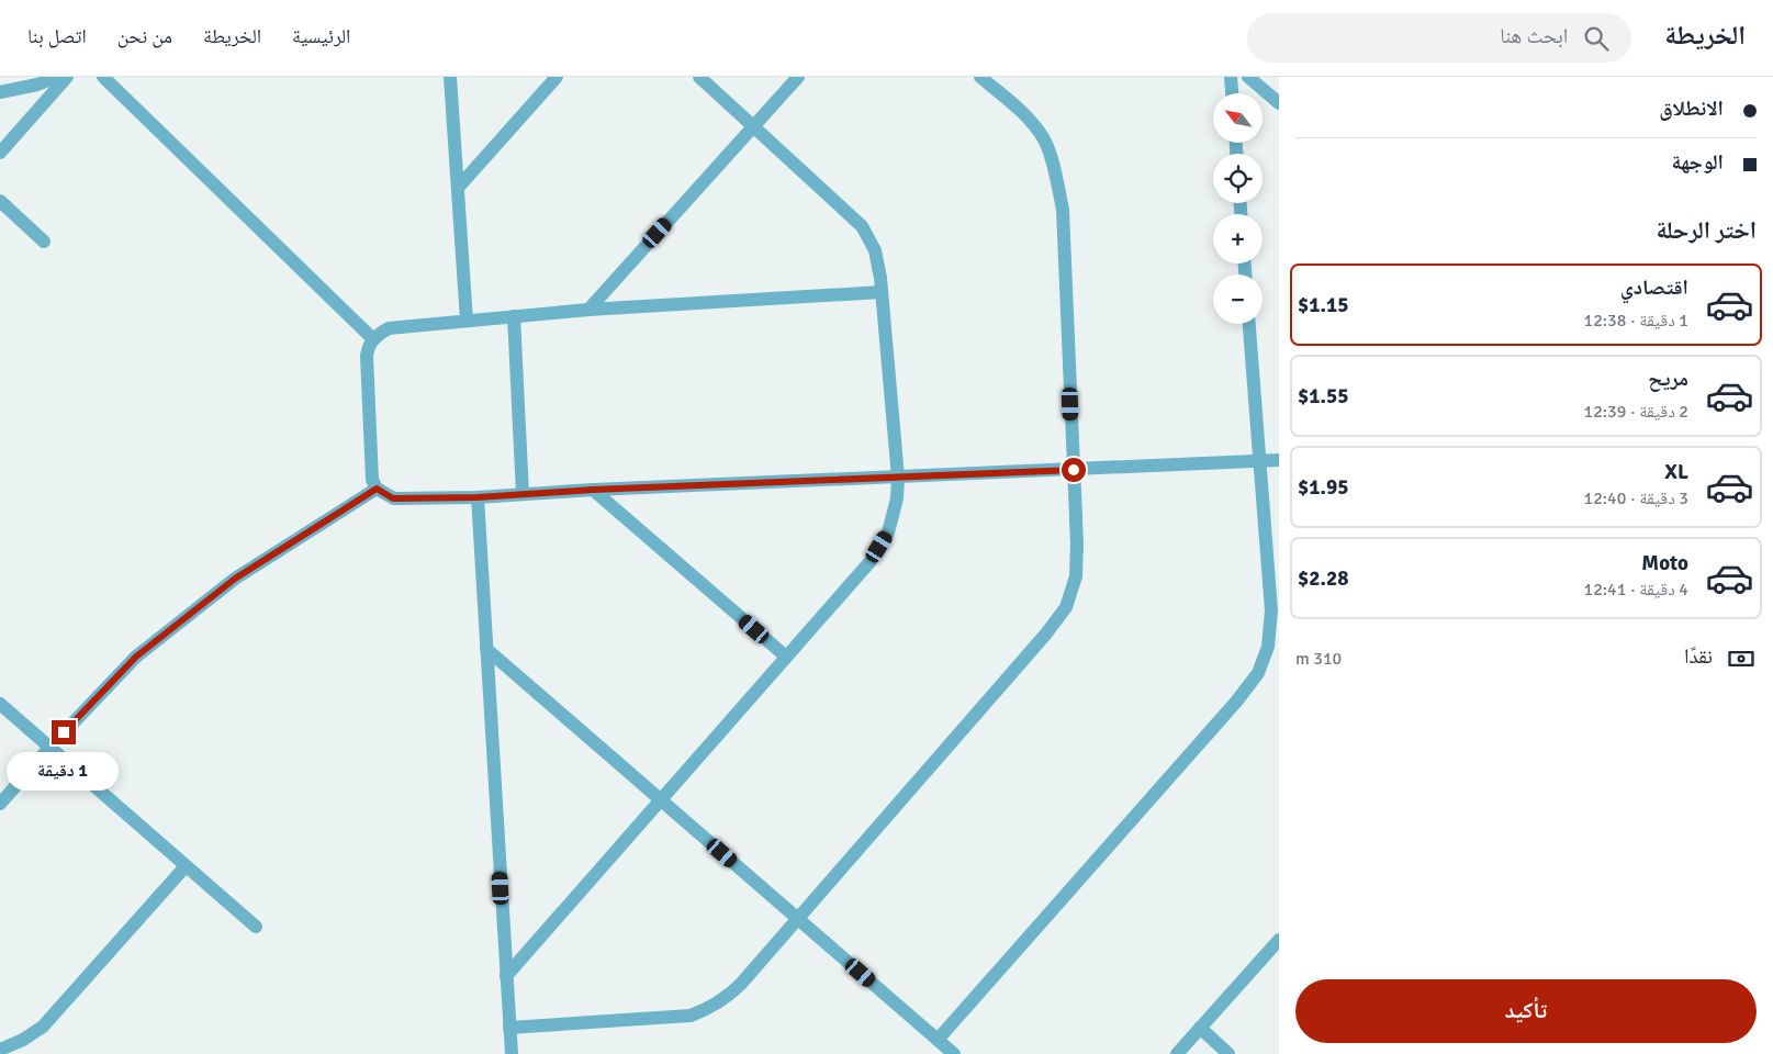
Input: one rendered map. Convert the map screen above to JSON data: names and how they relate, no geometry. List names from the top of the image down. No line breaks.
{"north":"top left","page":{"header":"الخريطة","search":"ابحث هنا","nav":["الرئيسية","الخريطة","من نحن","اتصل بنا"],"banner":["الانطلاق","الوجهة"],"map_buttons":["+","−"],"heading":"اختر الرحلة","list":[{"name":"اقتصادي","note":"1 دقيقة · 12:38","value":"$1.15"},{"name":"مريح","note":"2 دقيقة · 12:39","value":"$1.55"},{"name":"XL","note":"3 دقيقة · 12:40","value":"$1.95"},{"name":"Moto","note":"4 دقيقة · 12:41","value":"$2.28"}],"pay":["نقدًا","310 m"],"bubble":"1 دقيقة","buttons":"تأكيد"}}
